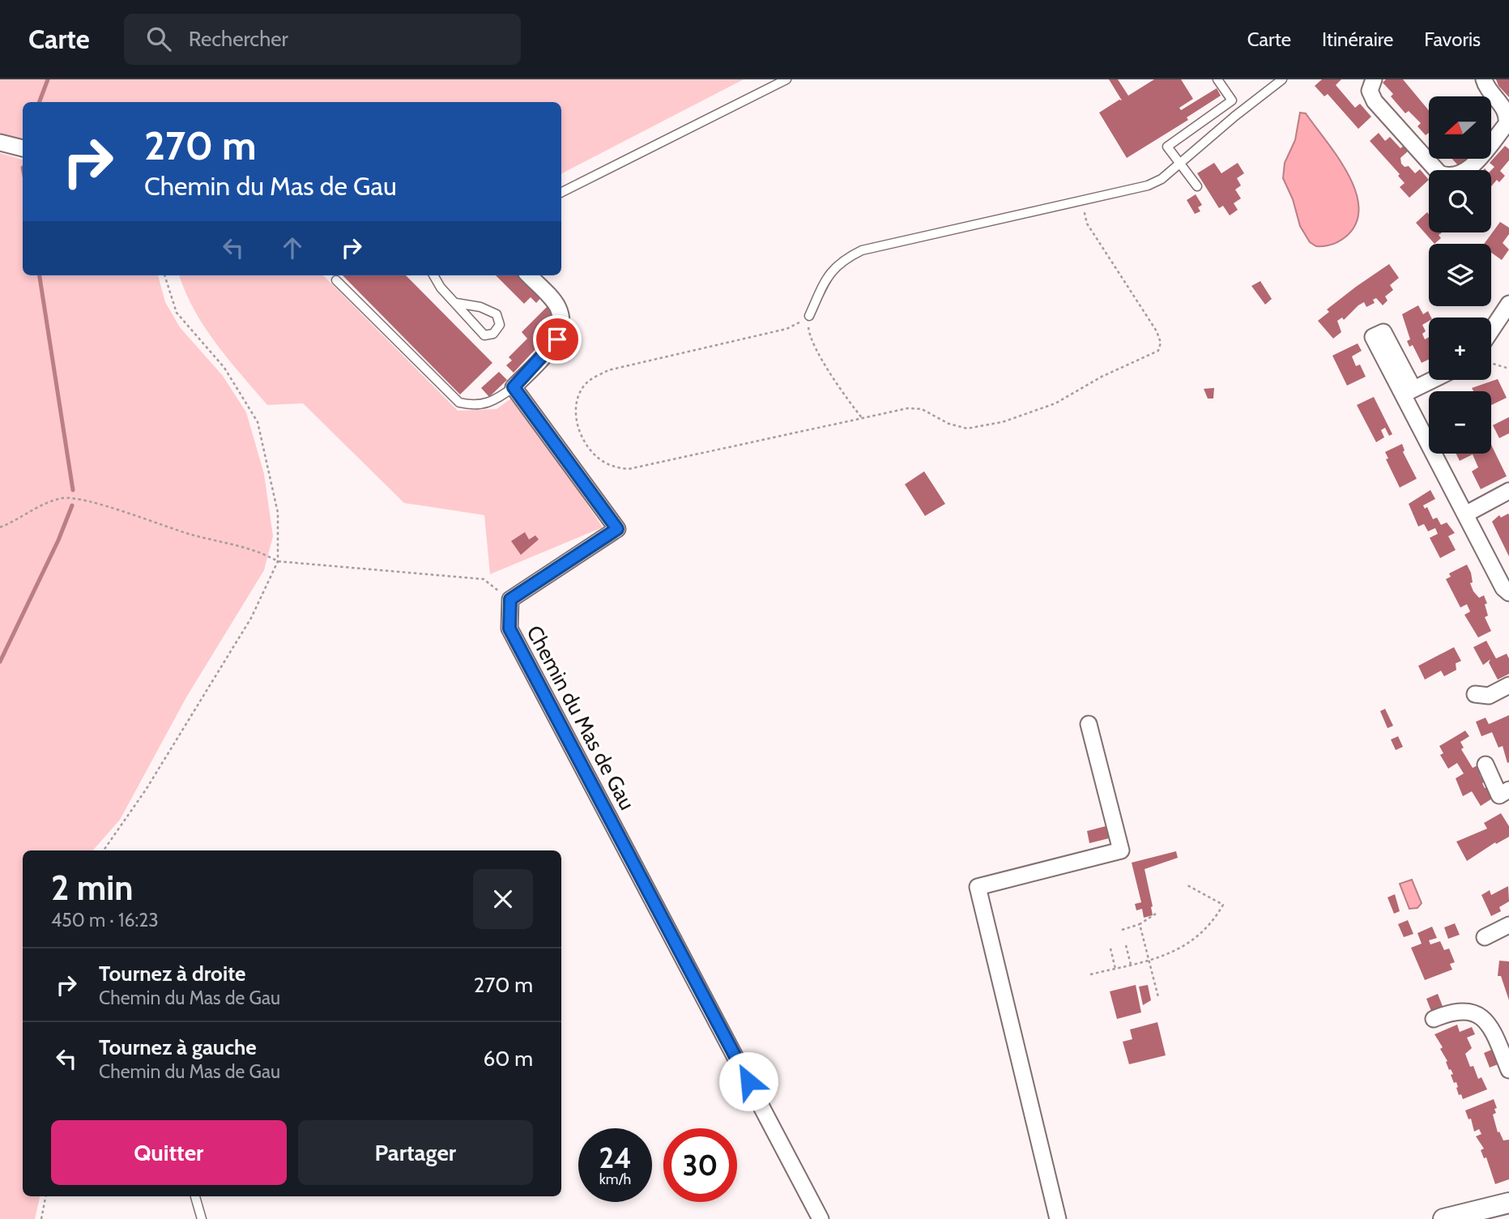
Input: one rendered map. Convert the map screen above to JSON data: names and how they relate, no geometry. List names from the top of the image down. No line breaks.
{"streets":{"street":["Chemin du Mas de Gau"]},"north":"left","page":{"header":"Carte","search":"Rechercher","nav":["Carte","Itinéraire","Favoris"],"map_buttons":["+","−"],"turn":["270 m","Chemin du Mas de Gau"],"heading":["2 min","450 m · 16:23"],"list":[{"name":"Tournez à droite","note":"Chemin du Mas de Gau","value":"270 m"},{"name":"Tournez à gauche","note":"Chemin du Mas de Gau","value":"60 m"}],"buttons":["Quitter","Partager"],"speed":"24 km/h","limit":"30"}}
